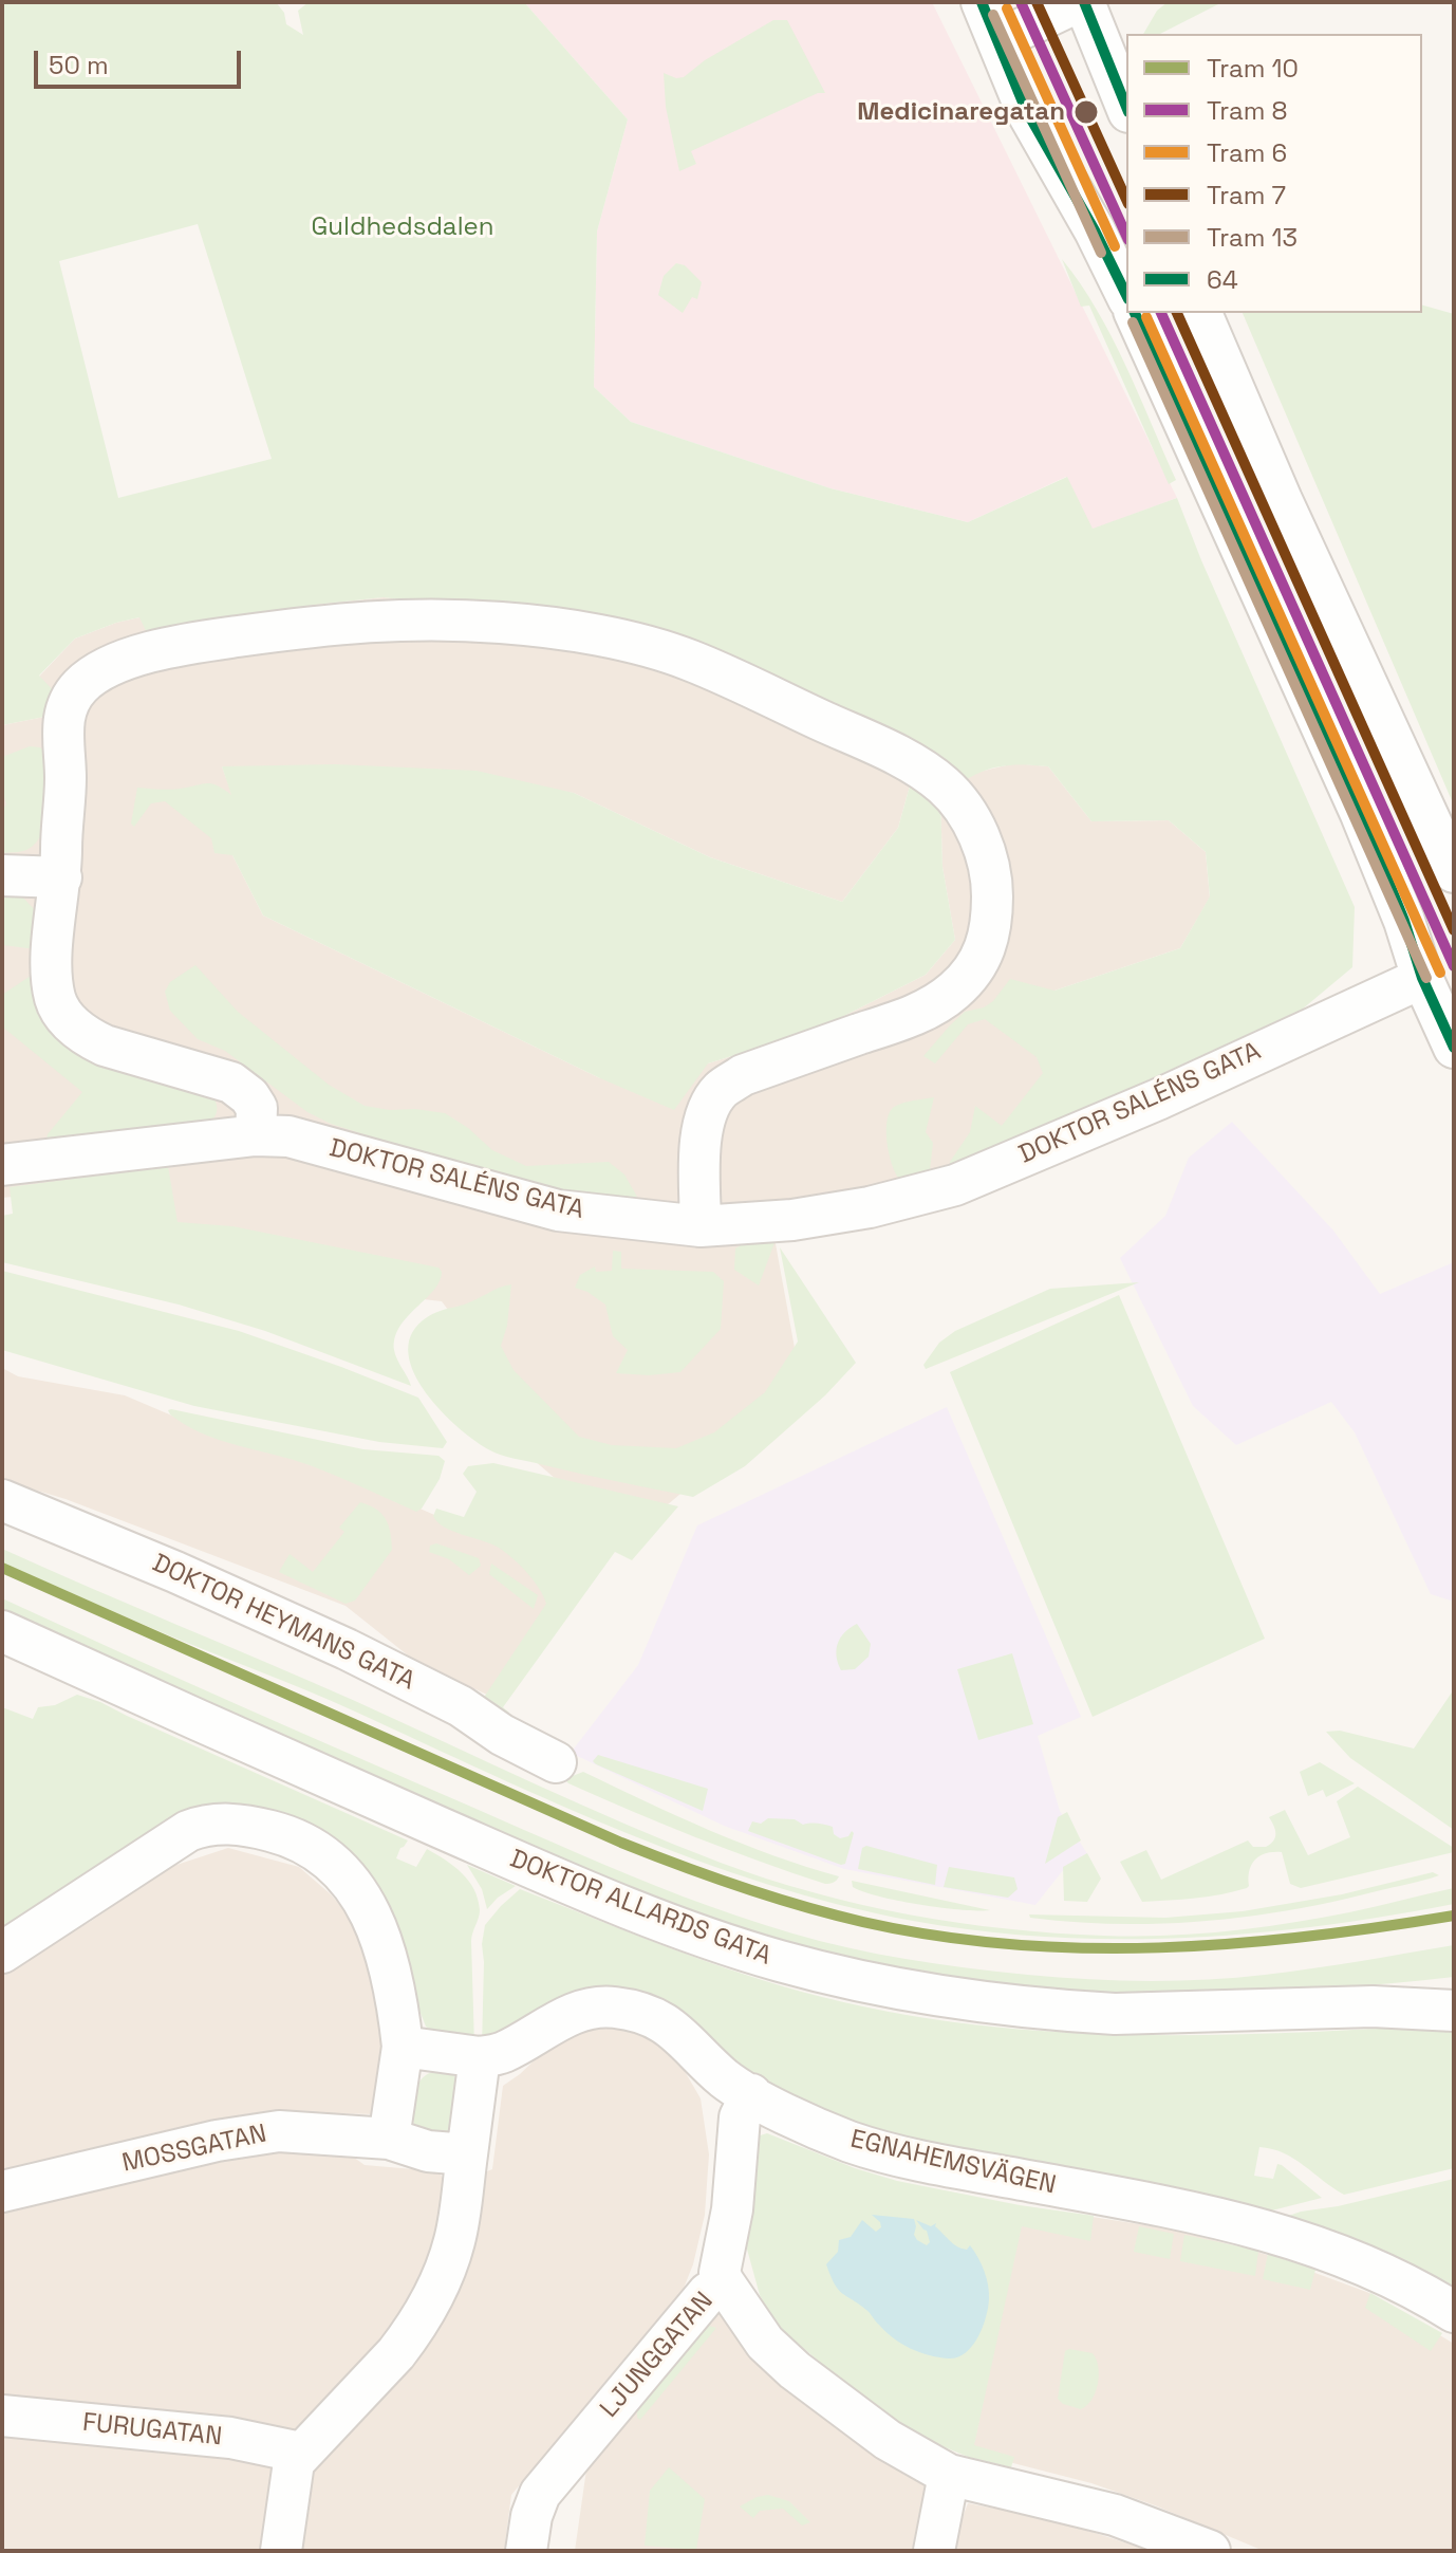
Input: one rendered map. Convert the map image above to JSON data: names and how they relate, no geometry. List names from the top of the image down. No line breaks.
{"streets":{"street":["DOKTOR SALÉNS GATA","DOKTOR HEYMANS GATA","DOKTOR ALLARDS GATA","MOSSGATAN","EGNAHEMSVÄGEN","LJUNGGATAN","FURUGATAN"]},"crossings":[["EGNAHEMSVÄGEN","LJUNGGATAN"]],"parks":["Guldhedsdalen"],"places":["Medicinaregatan"],"lines":["tram line 8","tram line 7","transit line 64","tram line 6","tram line 13","tram line 10"],"legend":["Tram 10","Tram 8","Tram 6","Tram 7","Tram 13","64"],"scale_bar":"50 m"}
